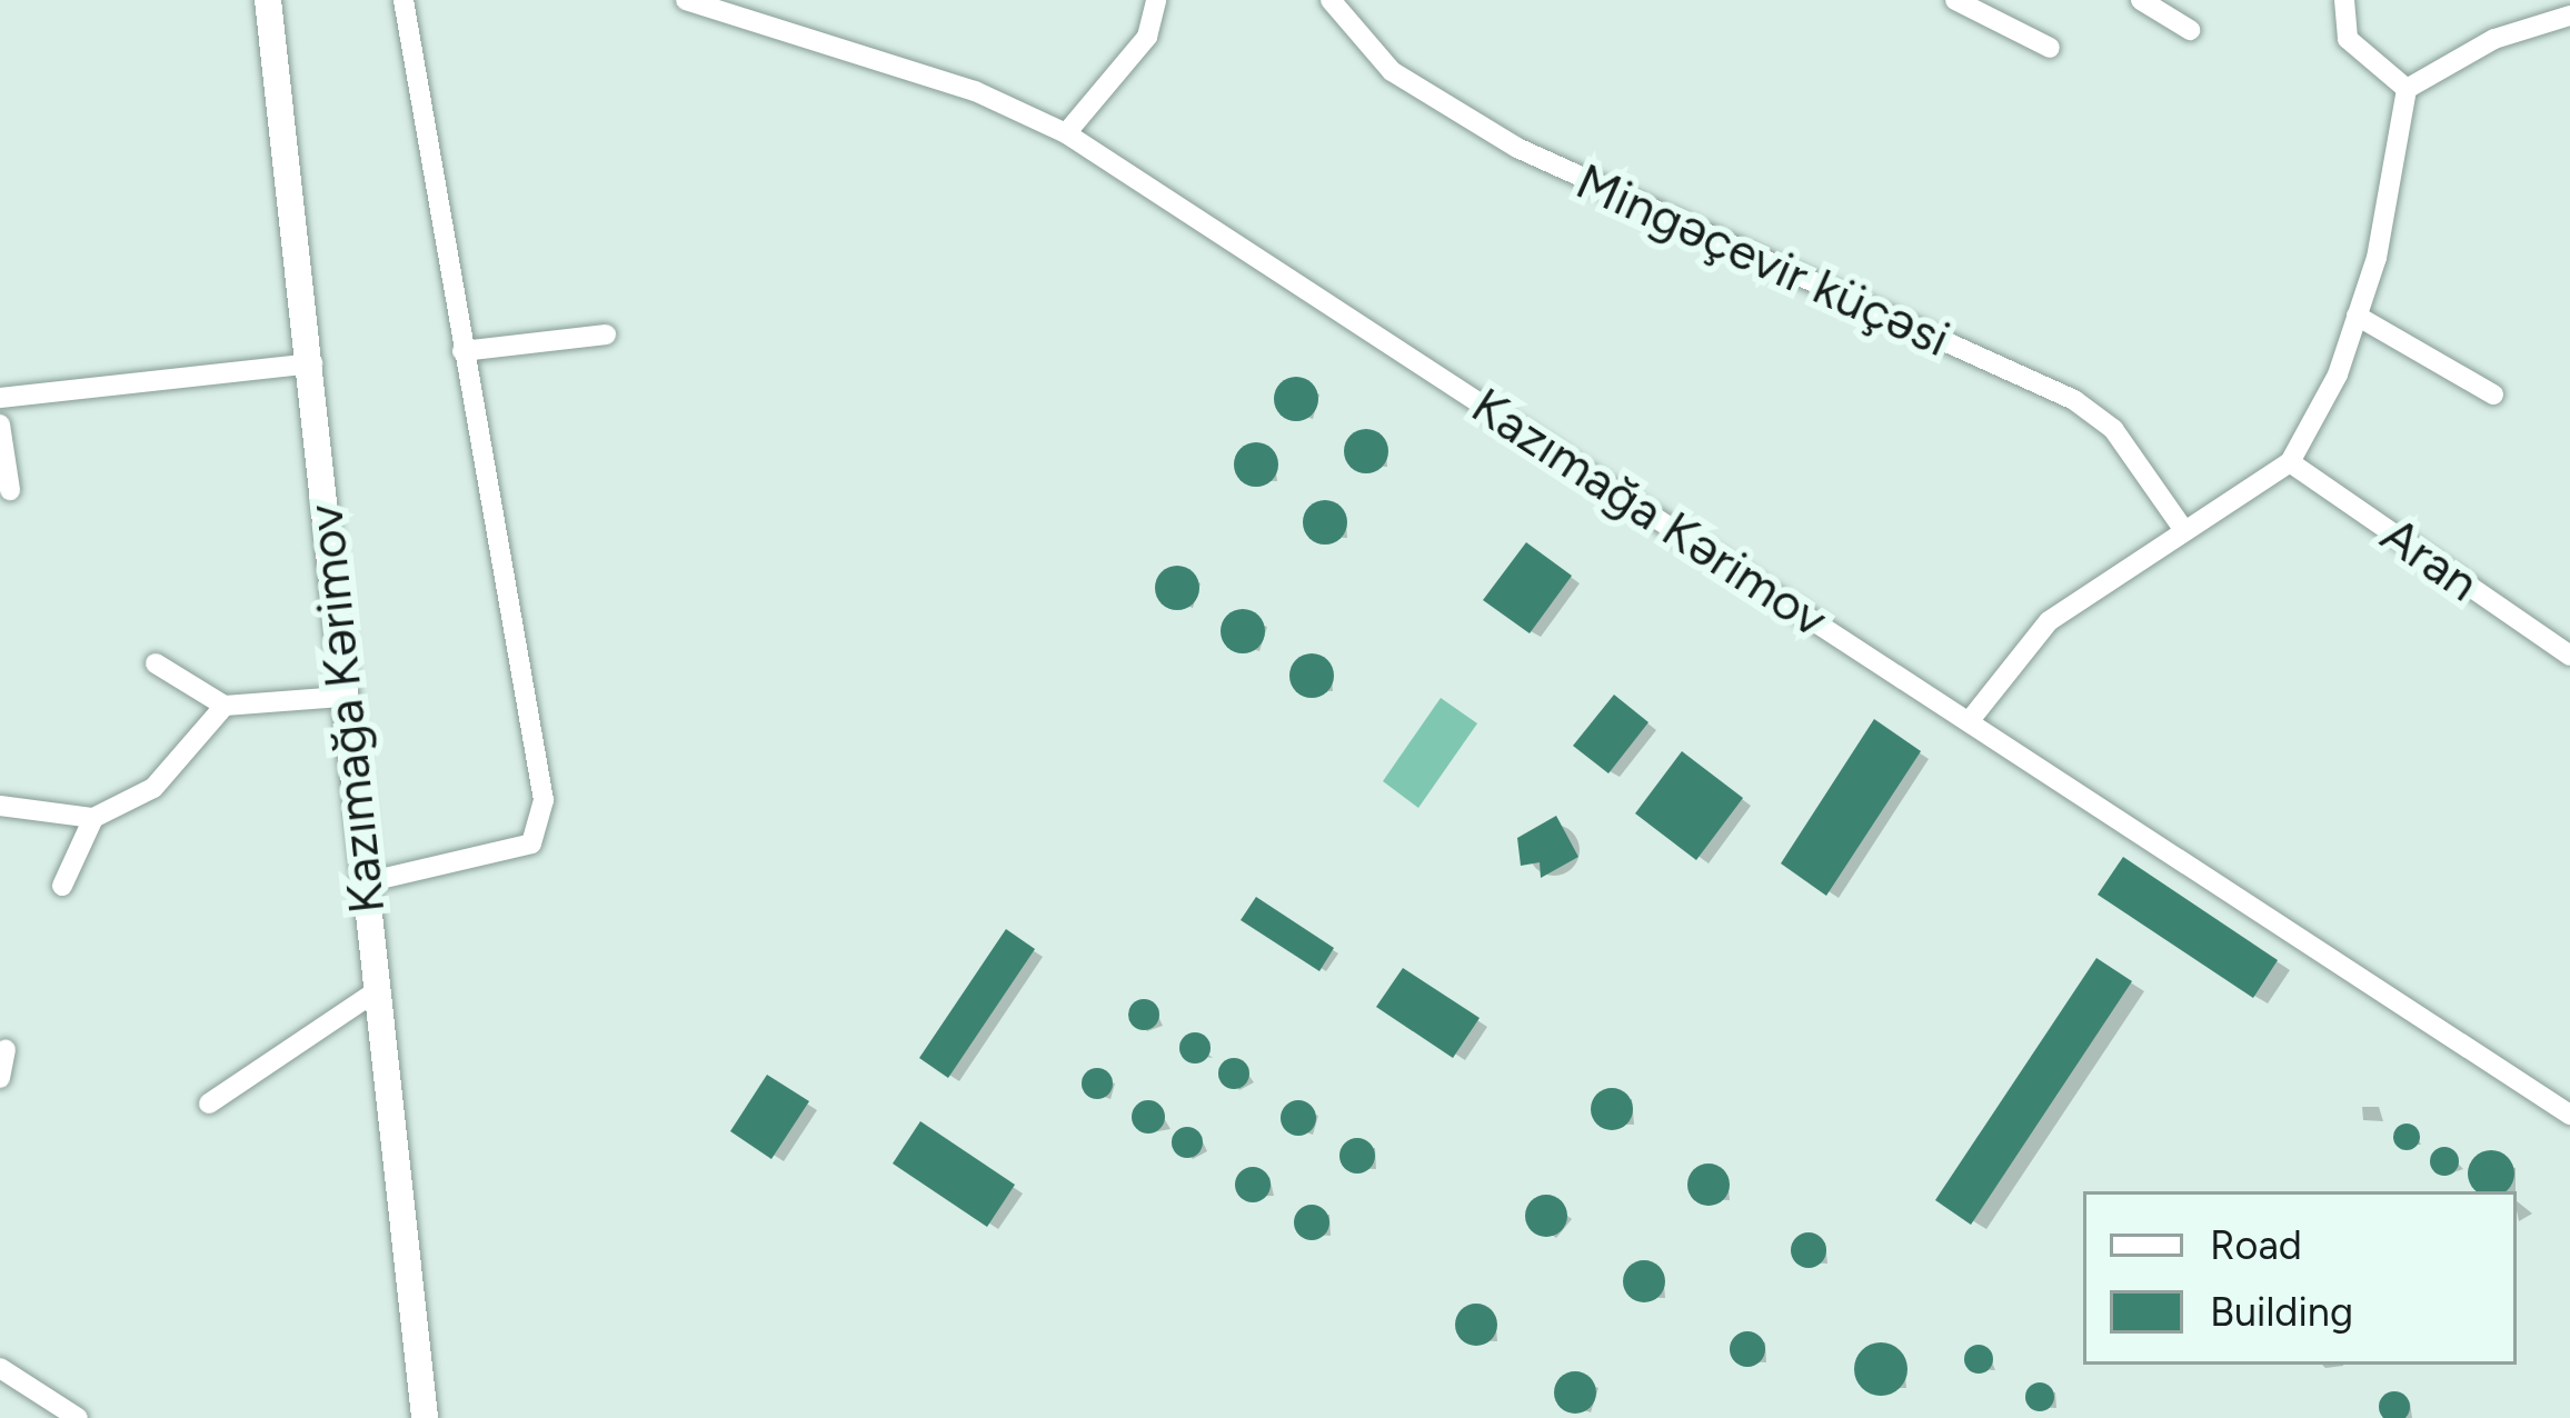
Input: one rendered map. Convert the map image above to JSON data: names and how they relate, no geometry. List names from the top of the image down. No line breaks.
{"streets":{"street":["Mingəçevir küçəsi","Kazımağa Kərimov","Aran"]},"legend":["Road","Building"]}
